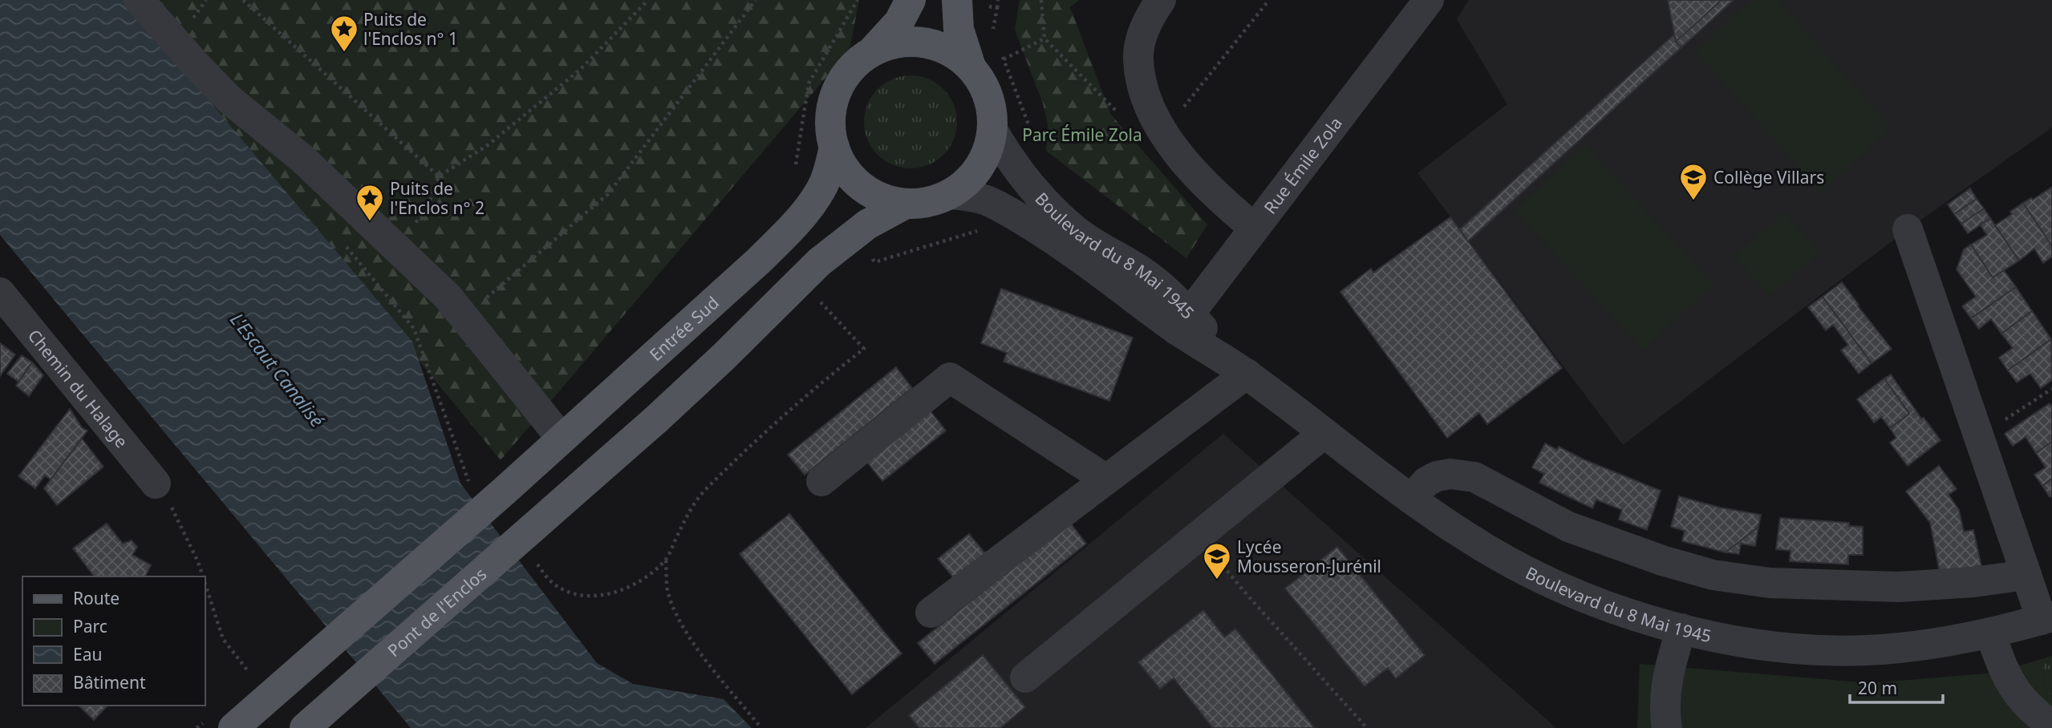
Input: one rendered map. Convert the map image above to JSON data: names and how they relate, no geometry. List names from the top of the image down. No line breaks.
{"streets":{"main road":["Entrée Sud","Pont de l'Enclos"],"street":["Rue Émile Zola","Boulevard du 8 Mai 1945","Chemin du Halage"]},"crossings":[["Rue Émile Zola","Boulevard du 8 Mai 1945"],["Boulevard du 8 Mai 1945","Entrée Sud"],["Boulevard du 8 Mai 1945","Pont de l'Enclos"],["Entrée Sud","Pont de l'Enclos"]],"water":["L'Escaut Canalisé"],"parks":["Parc Émile Zola"],"places":{"place":["Puits de l'Enclos n° 1","Puits de l'Enclos n° 2"],"school or university":["Collège Villars","Lycée Mousseron-Jurénil"]},"legend":["Route","Parc","Eau","Bâtiment"],"scale_bar":"20 m"}
